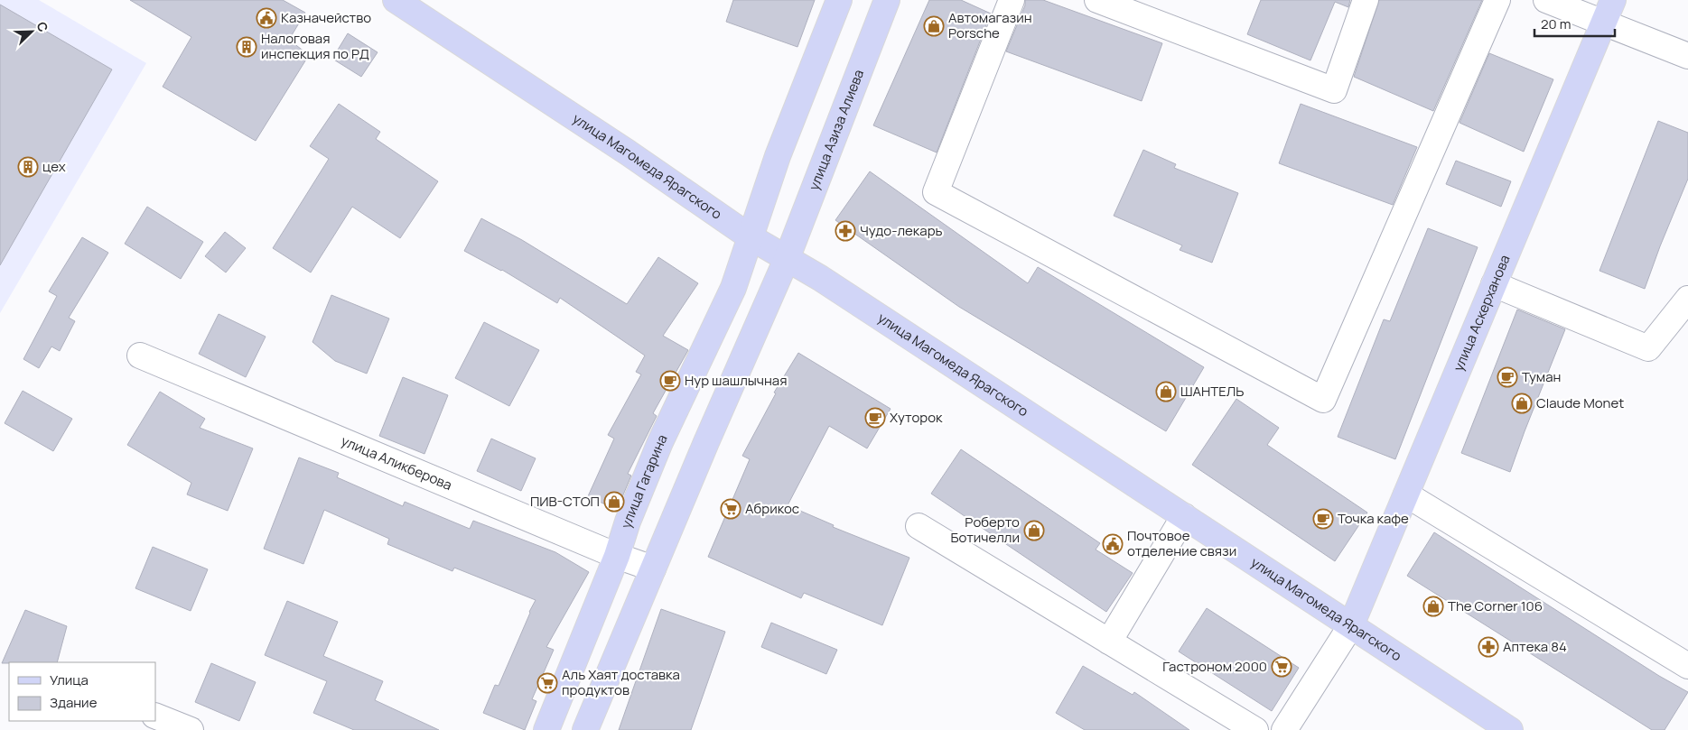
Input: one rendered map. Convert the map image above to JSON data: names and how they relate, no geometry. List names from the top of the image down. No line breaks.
{"streets":{"main road":["улица Азиза Алиева","улица Магомеда Ярагского","улица Аскерханова","улица Гагарина"],"street":["улица Аликберова"]},"crossings":[["улица Азиза Алиева","улица Магомеда Ярагского"],["улица Магомеда Ярагского","улица Аскерханова"],["улица Магомеда Ярагского","улица Гагарина"],["улица Аликберова","улица Гагарина"]],"places":{"public building":["Казначейство","Почтовое отделение связи"],"shop":["Автомагазин Porsche","ШАНТЕЛЬ","Claude Monet","ПИВ-СТОП","Роберто Ботичелли","The Corner 106"],"building":["Налоговая инспекция по РД","цех"],"pharmacy":["Чудо-лекарь","Аптека 84"],"cafe":["Туман","Нур шашлычная","Хуторок","Точка кафе"],"supermarket":["Абрикос","Гастроном 2000","Аль Хаят доставка продуктов"]},"legend":["Улица","Здание"],"scale_bar":"20 m","north":"top right"}
